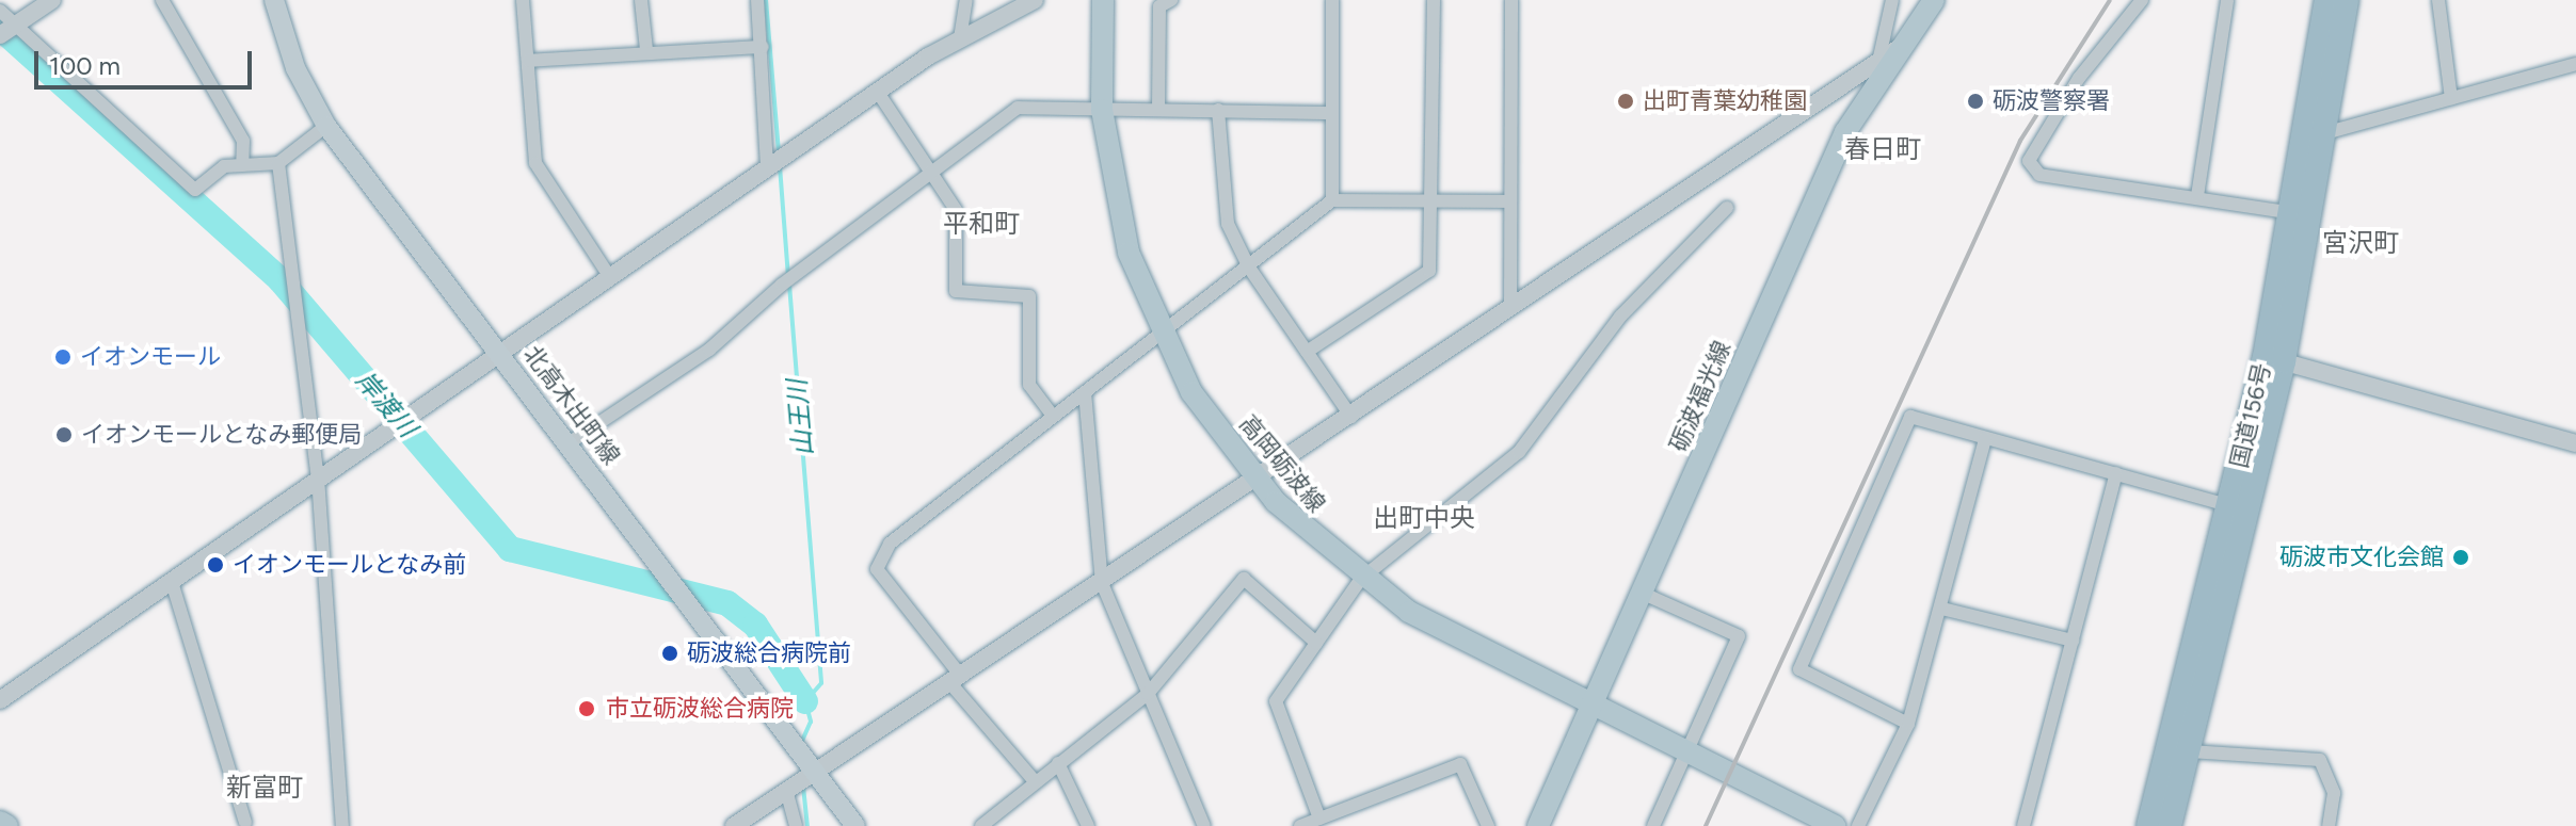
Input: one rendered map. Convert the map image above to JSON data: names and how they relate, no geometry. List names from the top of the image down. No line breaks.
{"streets":{"highway":["国道156号"],"main road":["砺波福光線","北高木出町線","高岡砺波線"]},"crossings":[["砺波福光線","高岡砺波線"]],"districts":["春日町","平和町","宮沢町","出町中央","新富町"],"water":["岸渡川","山王川"],"places":["出町青葉幼稚園","砺波警察署","イオンモール","イオンモールとなみ郵便局","砺波市文化会館","イオンモールとなみ前","砺波総合病院前","市立砺波総合病院"],"scale_bar":"100 m"}
